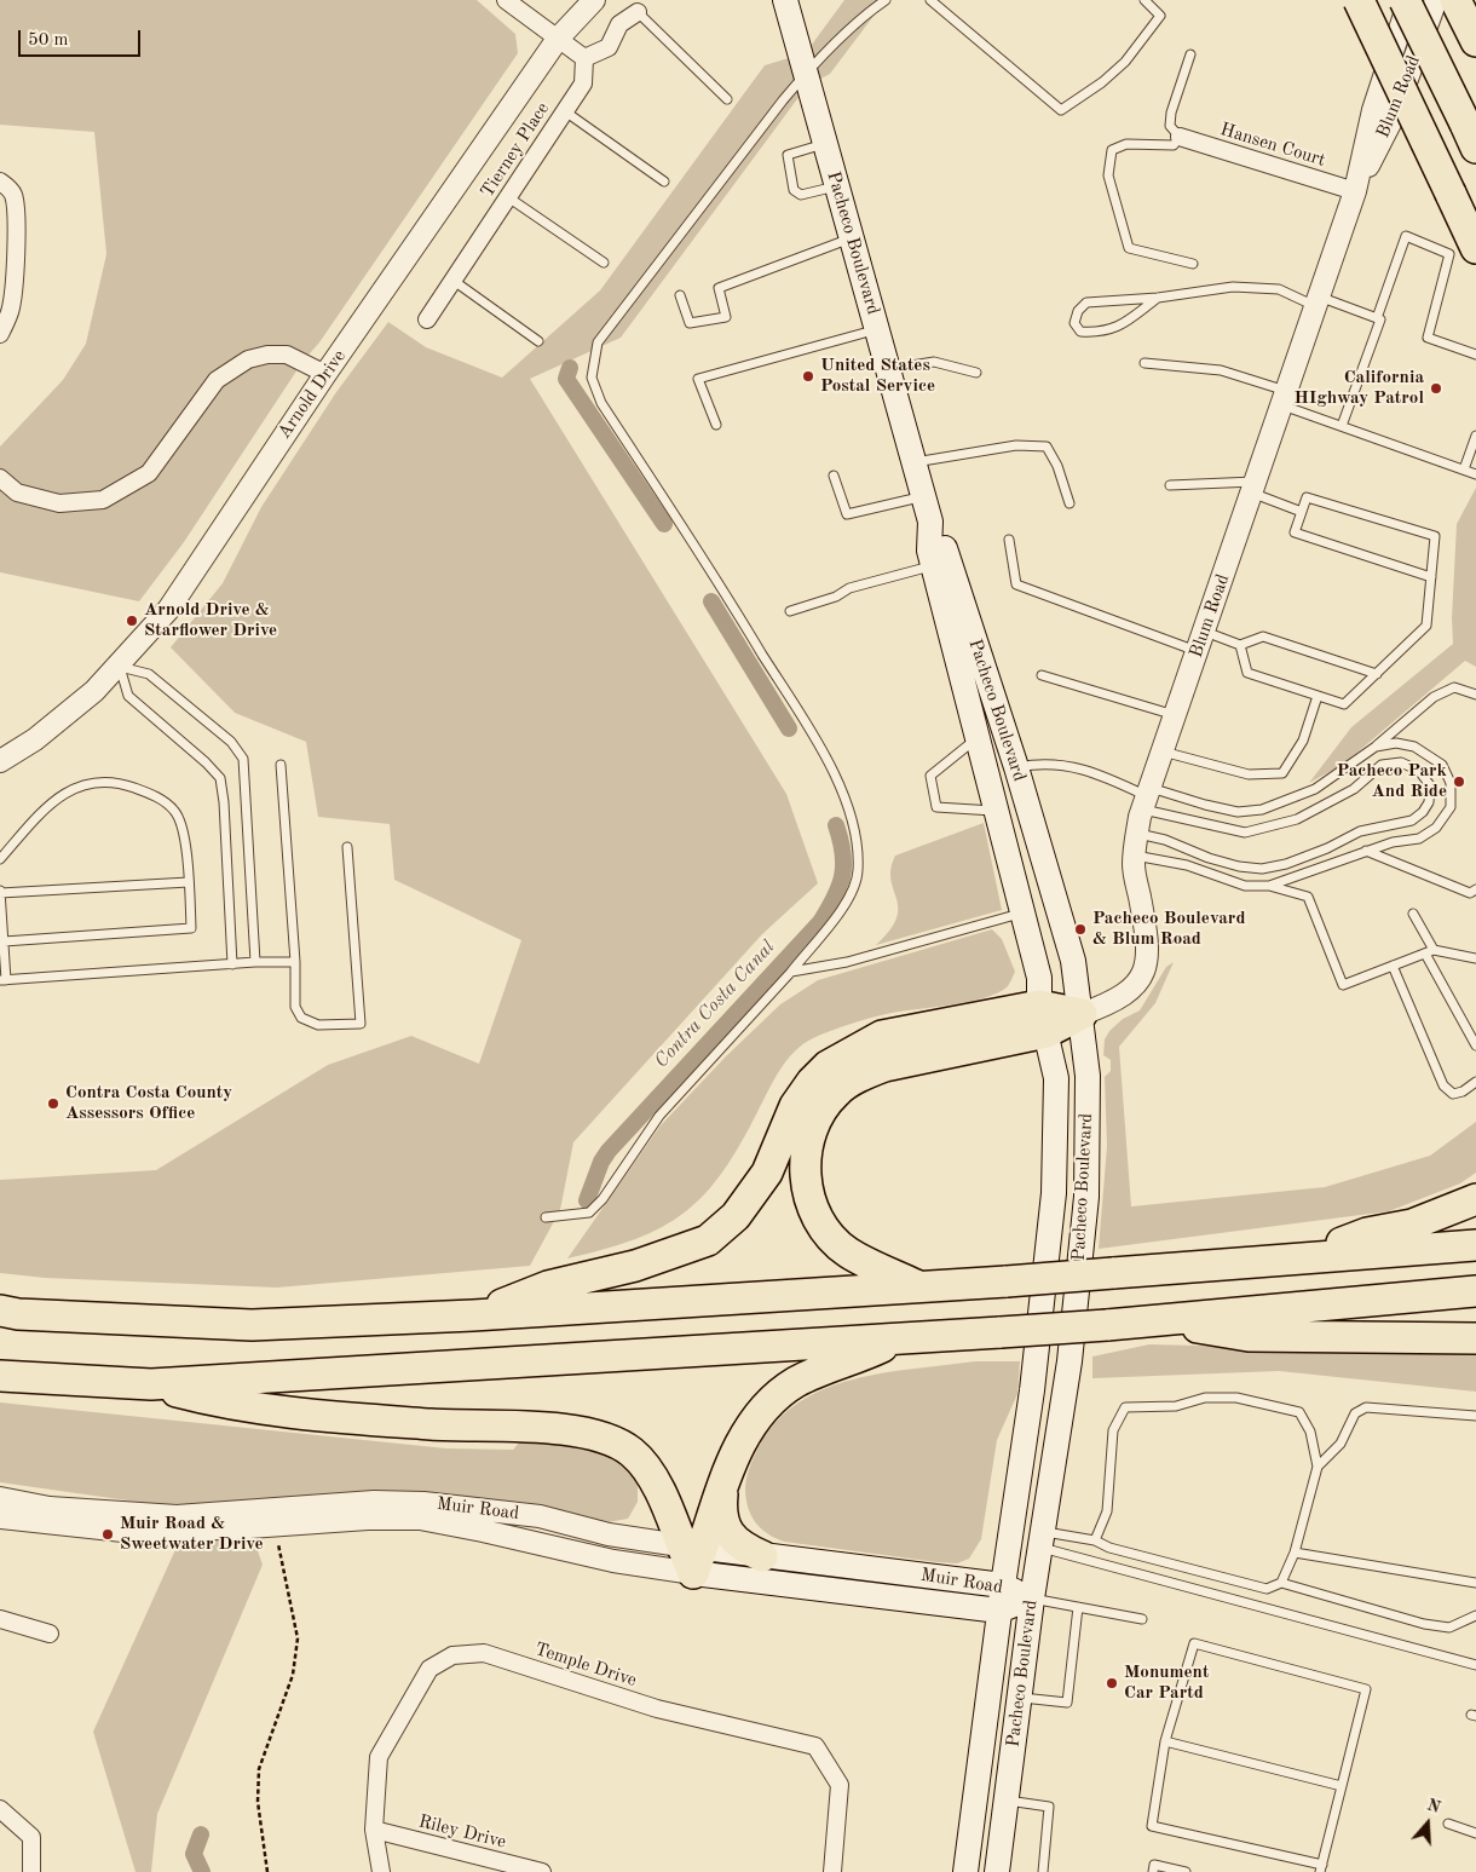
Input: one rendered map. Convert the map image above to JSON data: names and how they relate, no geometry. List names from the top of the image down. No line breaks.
{"streets":{"main road":["Pacheco Boulevard","Muir Road"],"street":["Blum Road","Hansen Court","Tierney Place","Arnold Drive","Temple Drive","Riley Drive"]},"crossings":[["Blum Road","Hansen Court"],["Blum Road","Pacheco Boulevard"],["Pacheco Boulevard","Muir Road"],["Temple Drive","Riley Drive"]],"water":["Contra Costa Canal"],"places":["United States Postal Service","California HIghway Patrol","Arnold Drive & Starflower Drive","Pacheco Park And Ride","Pacheco Boulevard & Blum Road","Contra Costa County Assessors Office","Muir Road & Sweetwater Drive","Monument Car Partd"],"scale_bar":"50 m","north":"top"}
